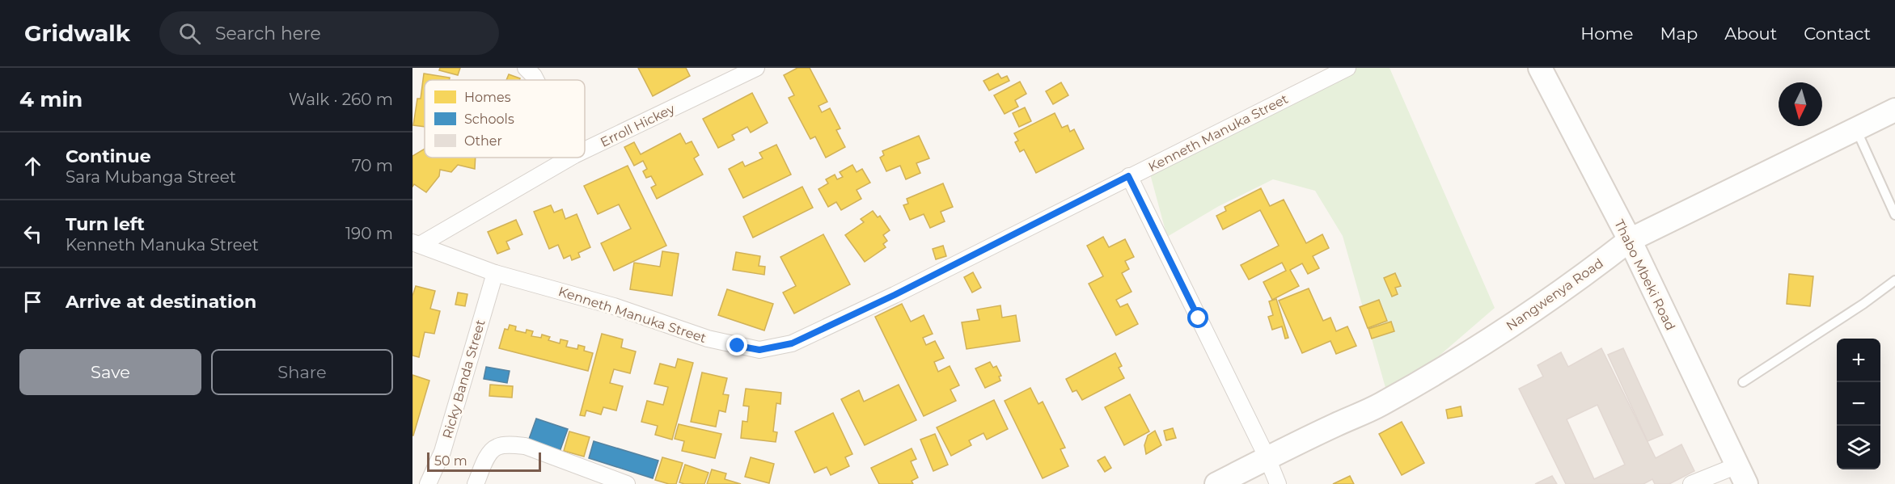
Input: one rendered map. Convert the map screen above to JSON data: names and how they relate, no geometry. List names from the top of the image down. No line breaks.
{"streets":{"main road":["Thabo Mbeki Road","Nangwenya Road"],"street":["Erroll Hickey","Kenneth Manuka Street","Ricky Banda Street"]},"crossings":[["Erroll Hickey","Kenneth Manuka Street"],["Kenneth Manuka Street","Ricky Banda Street"],["Thabo Mbeki Road","Nangwenya Road"]],"legend":["Homes","Schools","Other"],"scale_bar":"50 m","north":"bottom","page":{"header":"Gridwalk","search":"Search here","nav":["Home","Map","About","Contact"],"heading":["4 min","Walk · 260 m"],"list":[["Continue","Sara Mubanga Street","70 m"],["Turn left","Kenneth Manuka Street","190 m"],"Arrive at destination"],"buttons":["Save","Share"],"map_buttons":["+","−"],"scale":"50 m"}}
